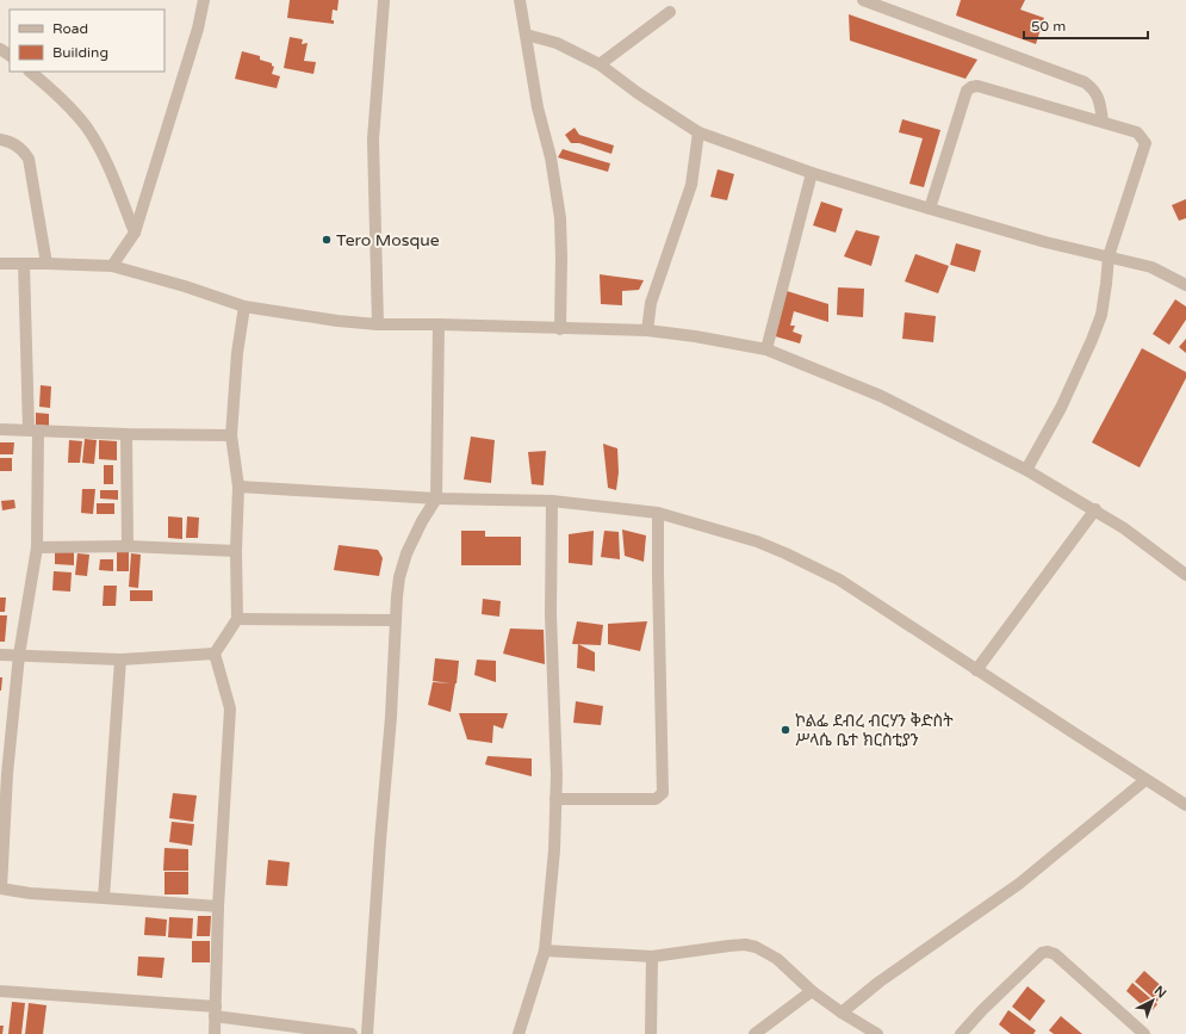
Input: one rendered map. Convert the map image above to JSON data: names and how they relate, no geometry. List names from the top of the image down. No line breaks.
{"places":["Tero Mosque","ኮልፌ ደብረ ብርሃን ቅድስት ሥላሴ ቤተ ክርስቲያን"],"legend":["Road","Building"],"scale_bar":"50 m","north":"top right"}
